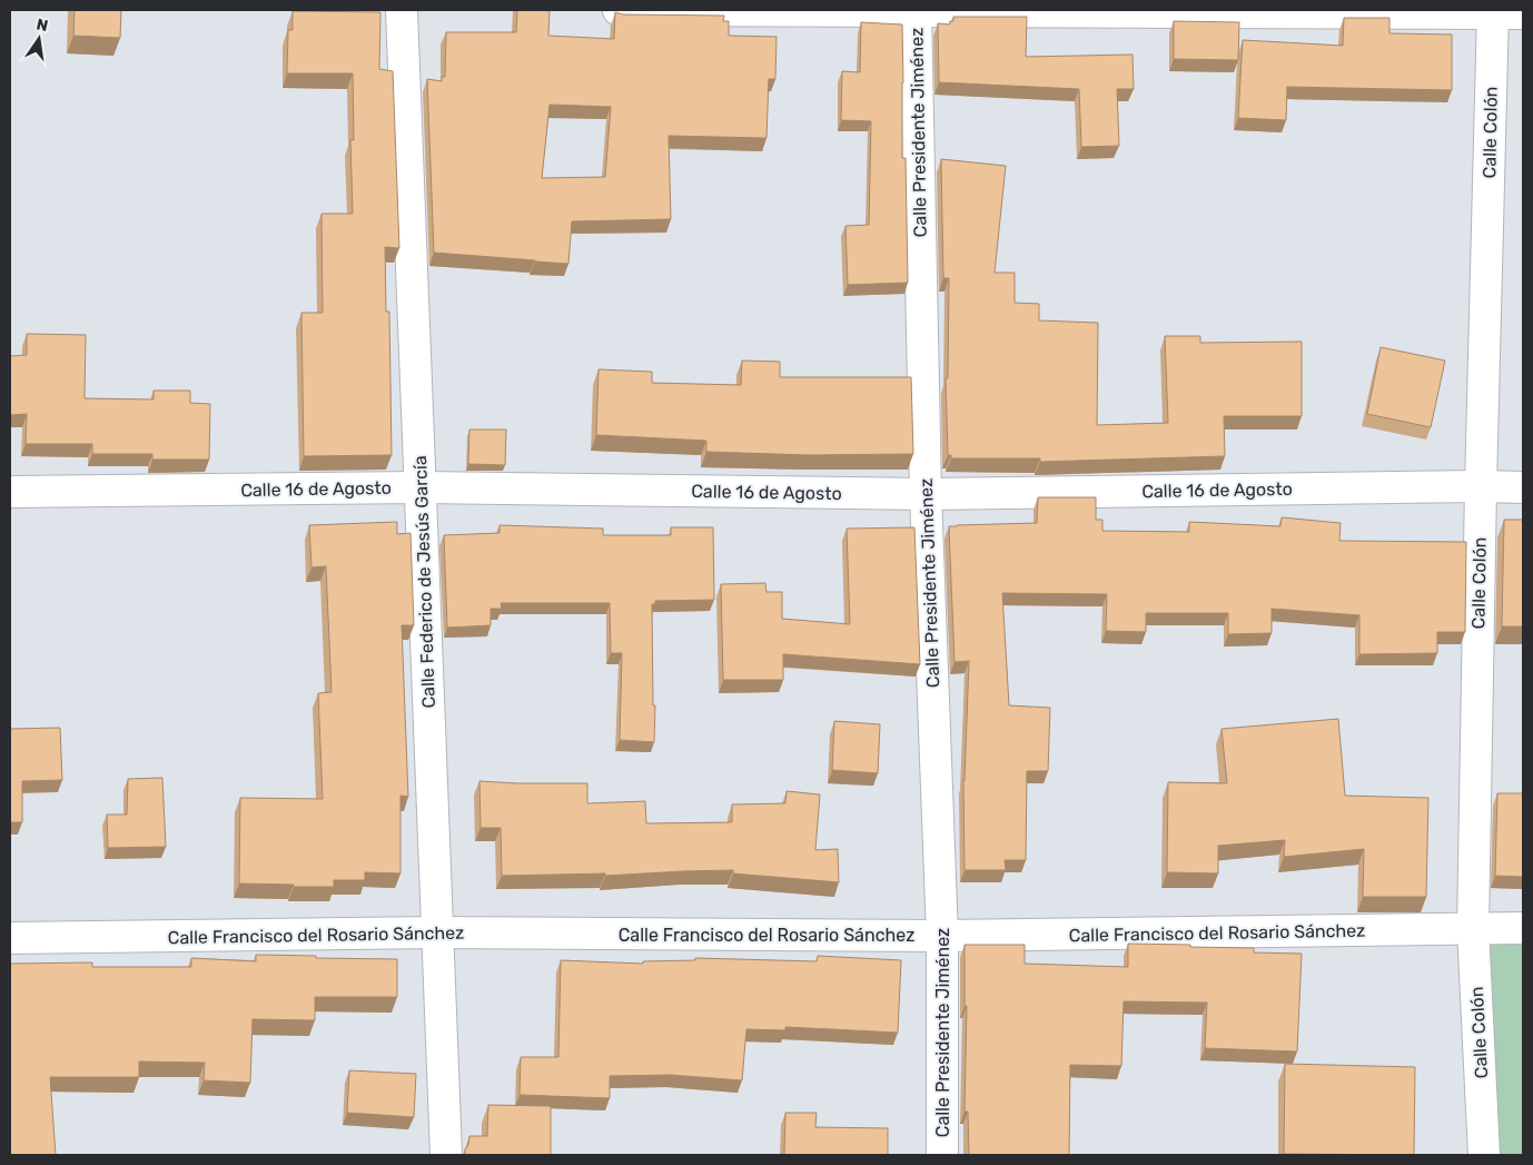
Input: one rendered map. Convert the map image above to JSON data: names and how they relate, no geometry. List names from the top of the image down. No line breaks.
{"streets":{"street":["Calle Presidente Jiménez","Calle Colón","Calle 16 de Agosto","Calle Federico de Jesús García","Calle Francisco del Rosario Sánchez"]},"crossings":[["Calle Presidente Jiménez","Calle 16 de Agosto"],["Calle Presidente Jiménez","Calle Francisco del Rosario Sánchez"],["Calle Colón","Calle 16 de Agosto"],["Calle Colón","Calle Francisco del Rosario Sánchez"],["Calle 16 de Agosto","Calle Federico de Jesús García"],["Calle Federico de Jesús García","Calle Francisco del Rosario Sánchez"]],"north":"top"}
